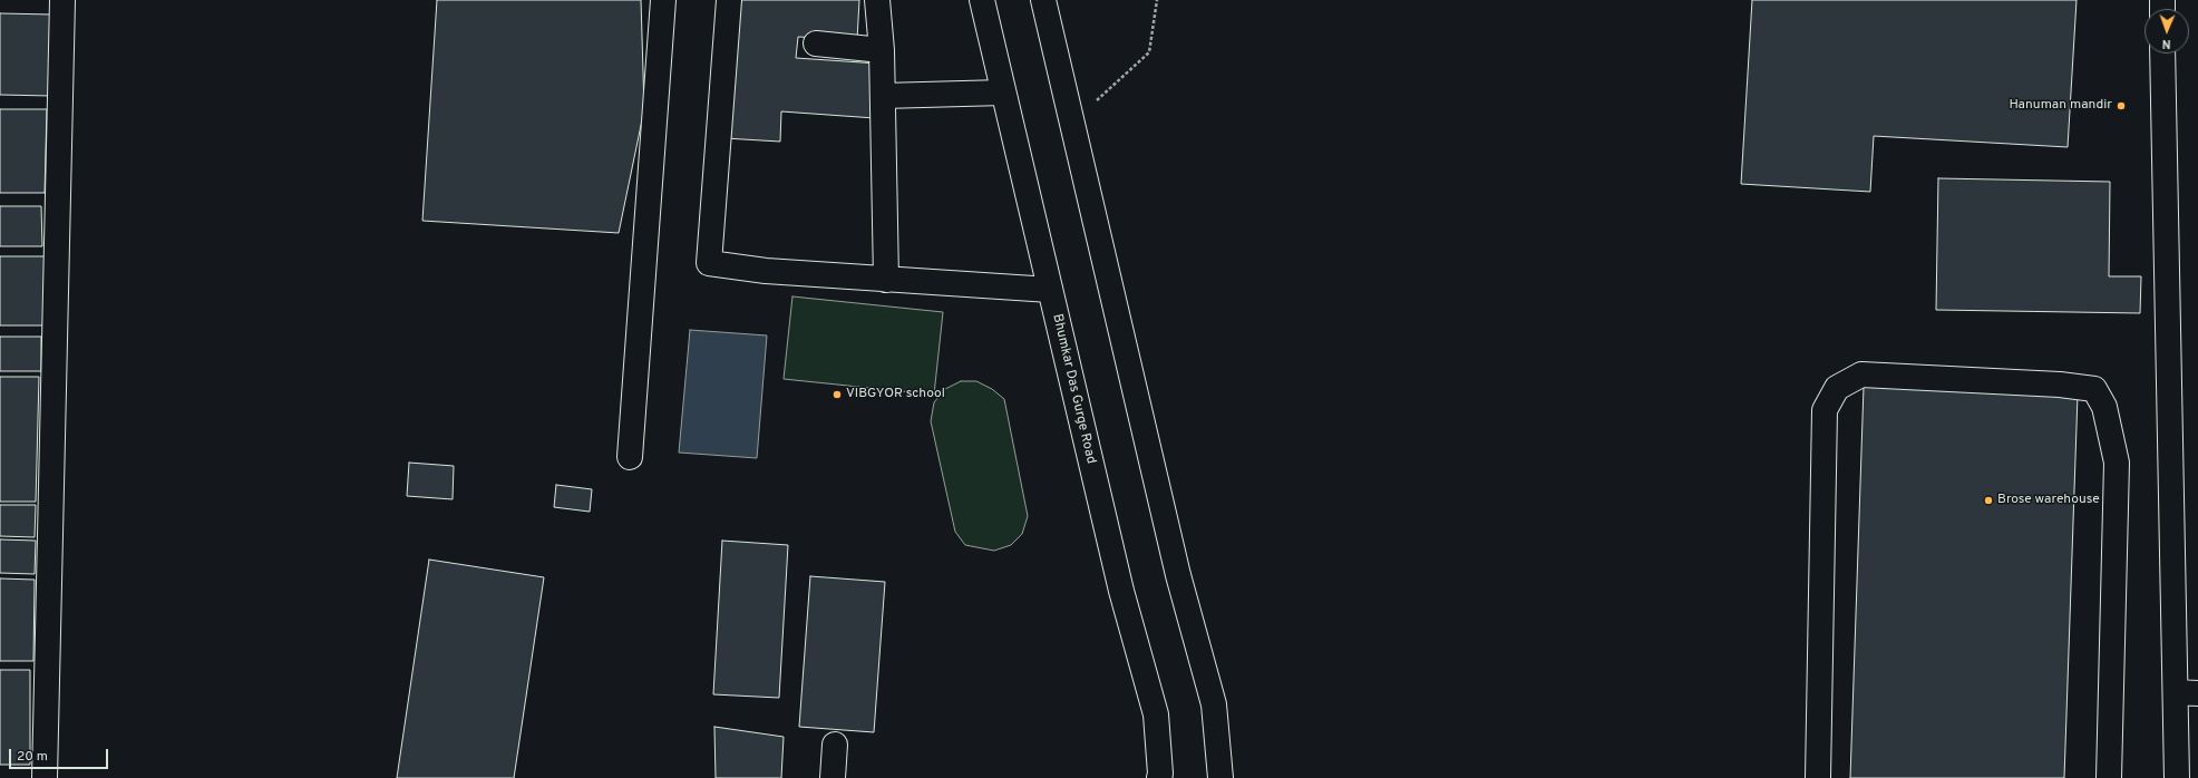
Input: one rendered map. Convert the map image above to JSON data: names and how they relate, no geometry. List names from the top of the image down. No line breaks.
{"streets":{"main road":["Bhumkar Das Gurge Road"]},"places":["Hanuman mandir","VIBGYOR school","Brose warehouse"],"scale_bar":"20 m","north":"bottom"}
